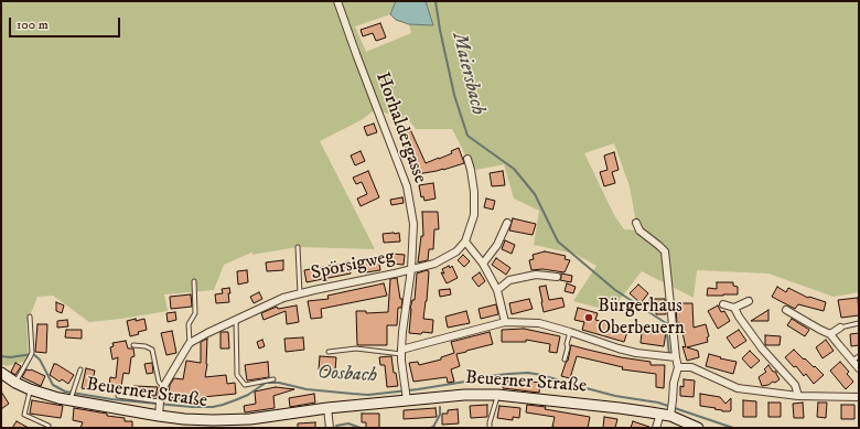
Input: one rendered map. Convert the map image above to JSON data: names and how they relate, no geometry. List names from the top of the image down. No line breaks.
{"streets":{"main road":["Beuerner Straße"],"street":["Horhaldergasse","Spörsigweg"]},"crossings":[["Horhaldergasse","Spörsigweg"],["Horhaldergasse","Beuerner Straße"],["Spörsigweg","Beuerner Straße"]],"water":["Maiersbach","Oosbach"],"places":["Bürgerhaus Oberbeuern"],"scale_bar":"100 m"}
